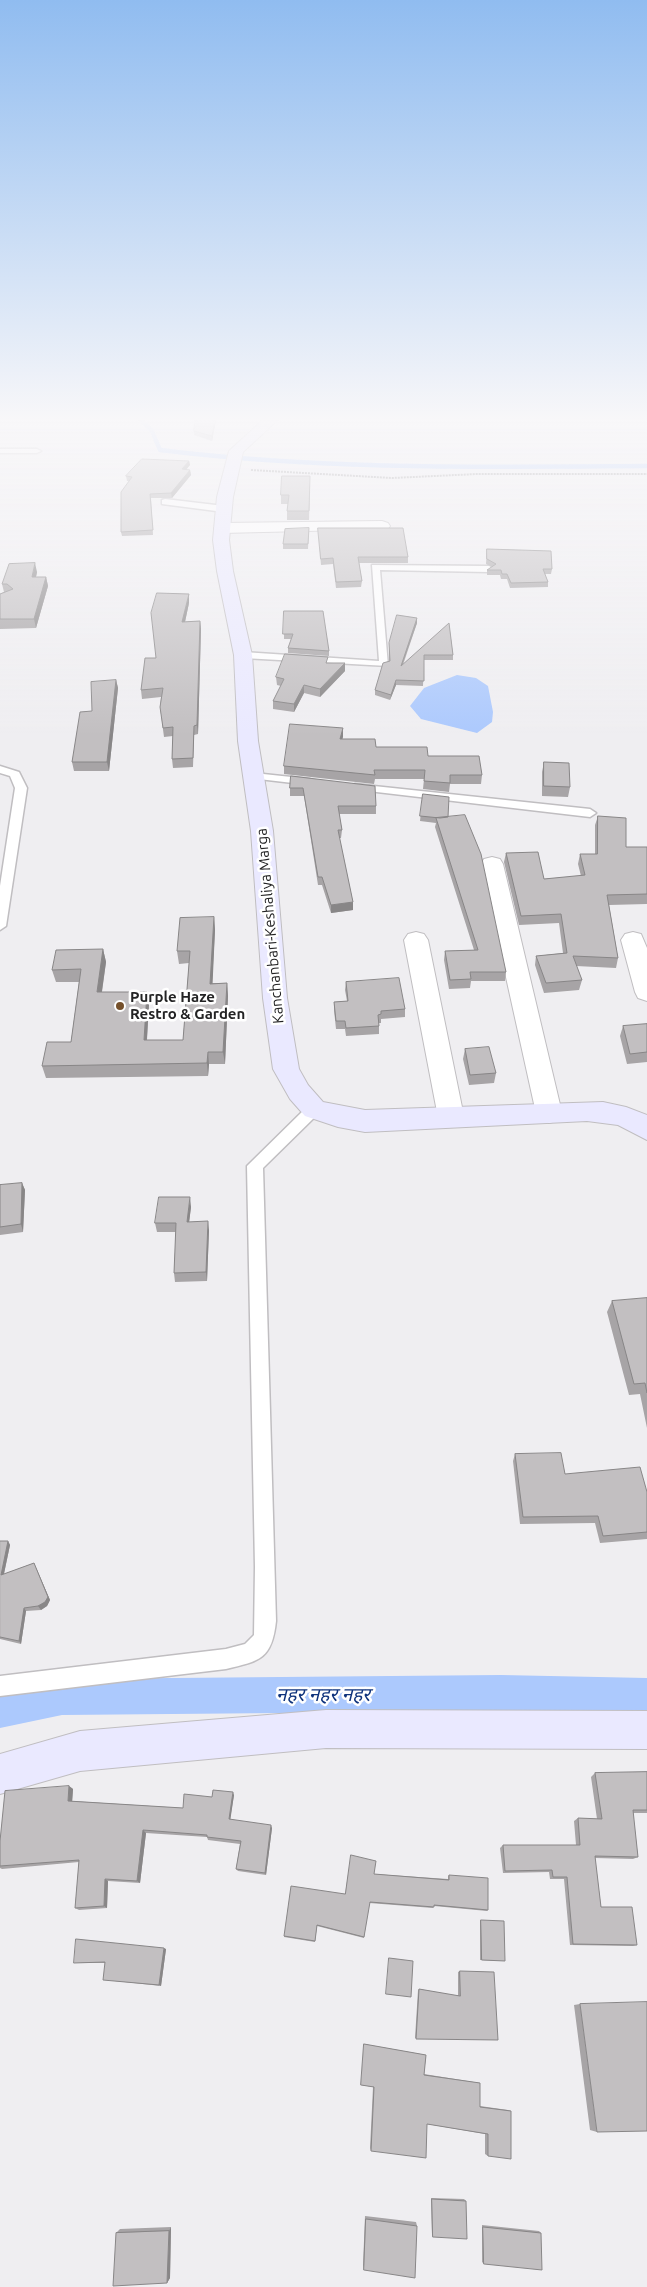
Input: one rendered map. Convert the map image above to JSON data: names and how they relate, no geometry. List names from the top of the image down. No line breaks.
{"streets":{"street":["Kanchanbari-Keshaliya Marga"]},"water":["नहर नहर नहर"],"places":["Purple Haze Restro & Garden"]}
